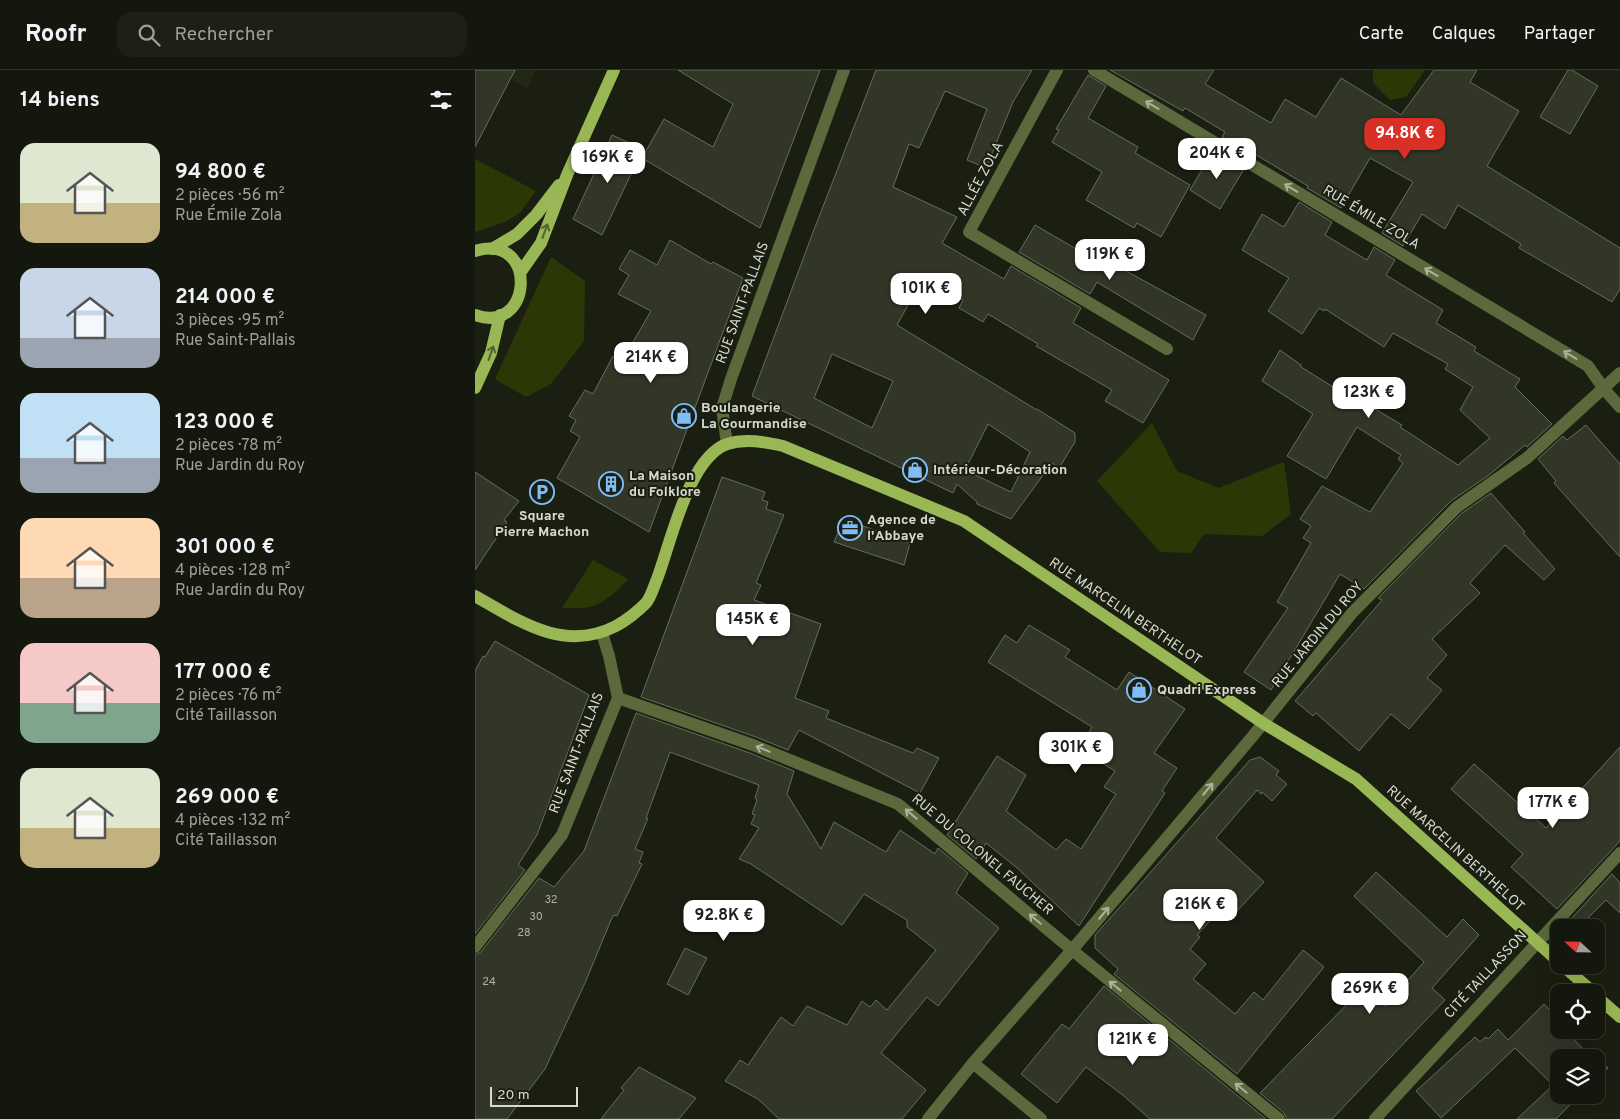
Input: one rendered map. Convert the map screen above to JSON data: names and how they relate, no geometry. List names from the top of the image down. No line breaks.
{"streets":{"main road":["RUE MARCELIN BERTHELOT"],"street":["ALLÉE ZOLA","RUE ÉMILE ZOLA","RUE SAINT-PALLAIS","RUE JARDIN DU ROY","RUE DU COLONEL FAUCHER","CITÉ TAILLASSON"]},"crossings":[["RUE ÉMILE ZOLA","RUE JARDIN DU ROY"],["RUE SAINT-PALLAIS","RUE MARCELIN BERTHELOT"],["RUE SAINT-PALLAIS","RUE DU COLONEL FAUCHER"],["RUE MARCELIN BERTHELOT","RUE JARDIN DU ROY"],["RUE MARCELIN BERTHELOT","CITÉ TAILLASSON"],["RUE JARDIN DU ROY","RUE DU COLONEL FAUCHER"]],"one_way":["RUE ÉMILE ZOLA","RUE DU COLONEL FAUCHER"],"places":{"shop":["Boulangerie La Gourmandise","Intérieur-Décoration","Quadri Express"],"building":["La Maison du Folklore"],"parking":["Square Pierre Machon"],"office":["Agence de l'Abbaye"]},"house_numbers":["32","30","28","24"],"scale_bar":"20 m","north":"left","page":{"header":"Roofr","search":"Rechercher","nav":["Carte","Calques","Partager"],"heading":"14 biens","price":["94.8K €","204K €","169K €","119K €","101K €","214K €","123K €","145K €","301K €","177K €","216K €","92.8K €","269K €","121K €"],"list":[{"name":"94 800 €","note":"2 pièces · 56 m² · Rue Émile Zola"},{"name":"214 000 €","note":"3 pièces · 95 m² · Rue Saint-Pallais"},{"name":"123 000 €","note":"2 pièces · 78 m² · Rue Jardin du Roy"},{"name":"301 000 €","note":"4 pièces · 128 m² · Rue Jardin du Roy"},{"name":"177 000 €","note":"2 pièces · 76 m² · Cité Taillasson"},{"name":"269 000 €","note":"4 pièces · 132 m² · Cité Taillasson"}],"scale":"20 m"}}
